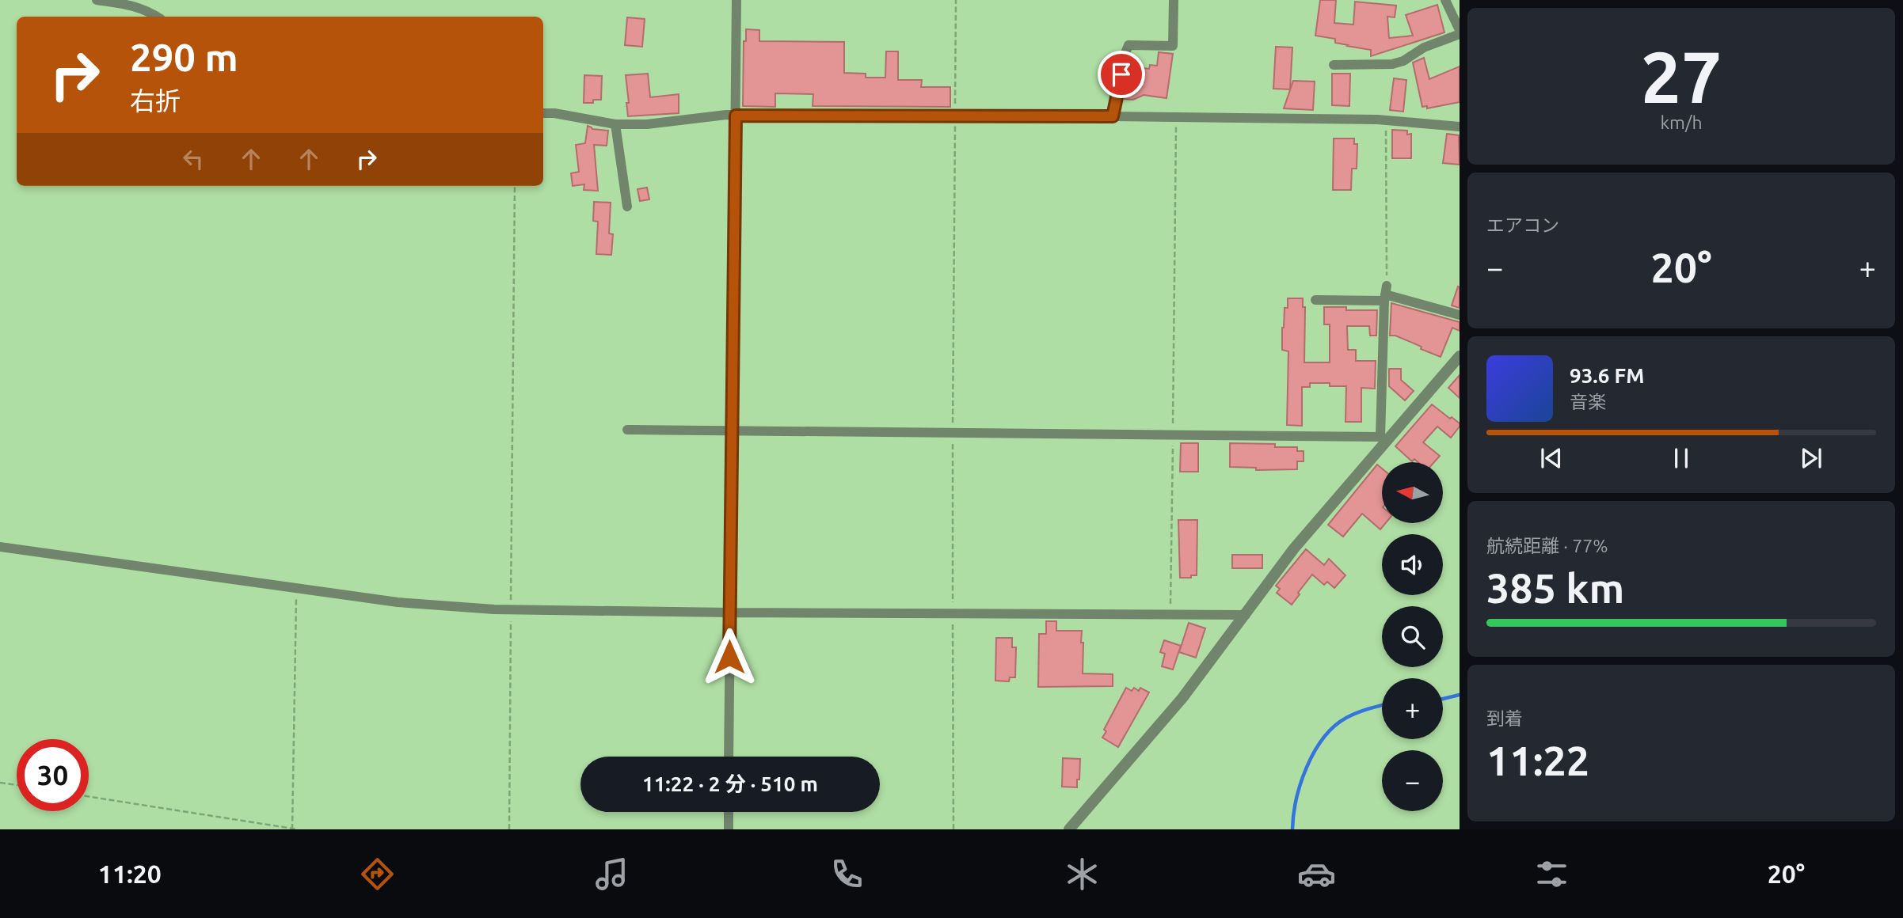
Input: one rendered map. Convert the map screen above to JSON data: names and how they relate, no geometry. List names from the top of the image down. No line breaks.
{"north":"left","page":{"tile":[["27","km/h"],"エアコン",["航続距離 · 77%","385 km"],["到着","11:22"]],"turn":["290 m","右折"],"heat":["−","20°","+"],"song":["93.6 FM","音楽"],"map_buttons":["+","−"],"limit":"30","trip":"11:22 · 2 分 · 510 m","tabs":["11:20","20°"]}}
